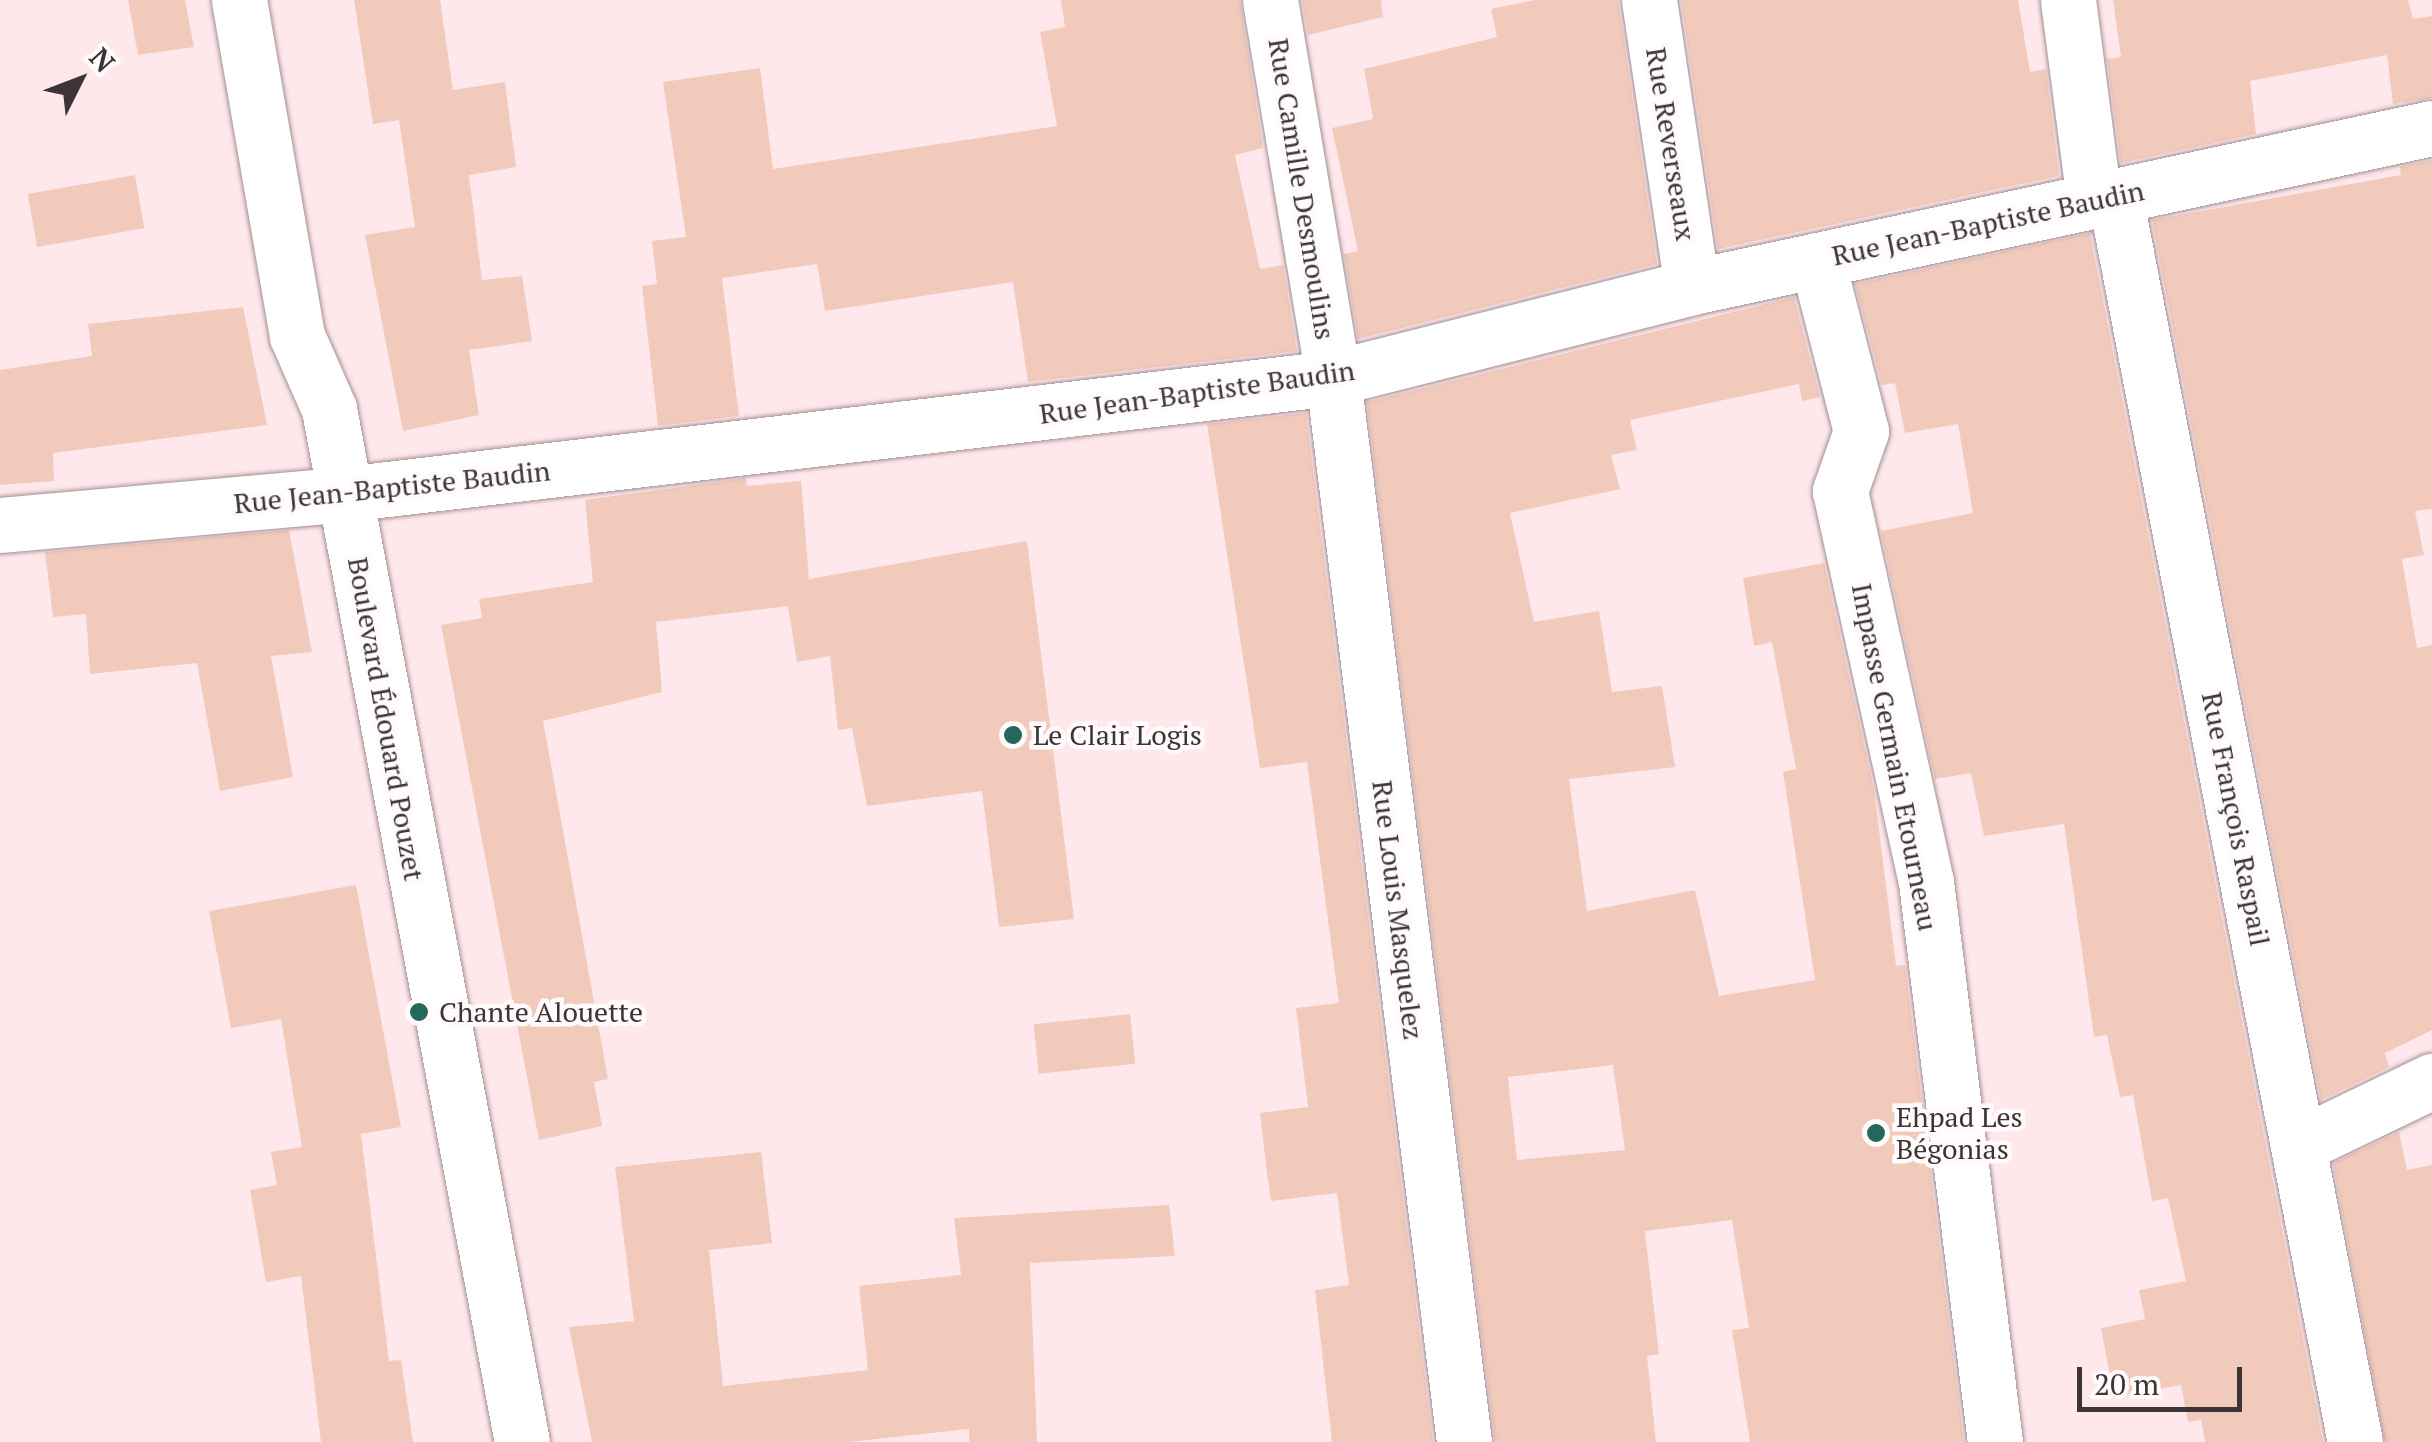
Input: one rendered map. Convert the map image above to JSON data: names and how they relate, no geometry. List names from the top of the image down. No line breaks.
{"streets":{"street":["Rue Reverseaux","Rue Camille Desmoulins","Rue Jean-Baptiste Baudin","Boulevard Édouard Pouzet","Impasse Germain Etourneau","Rue François Raspail","Rue Louis Masquelez"]},"crossings":[["Rue Reverseaux","Rue Jean-Baptiste Baudin"],["Rue Camille Desmoulins","Rue Jean-Baptiste Baudin"],["Rue Camille Desmoulins","Rue Louis Masquelez"],["Rue Jean-Baptiste Baudin","Boulevard Édouard Pouzet"],["Rue Jean-Baptiste Baudin","Impasse Germain Etourneau"],["Rue Jean-Baptiste Baudin","Rue François Raspail"],["Rue Jean-Baptiste Baudin","Rue Louis Masquelez"]],"places":["Le Clair Logis","Chante Alouette","Ehpad Les Bégonias"],"scale_bar":"20 m","north":"top right"}
